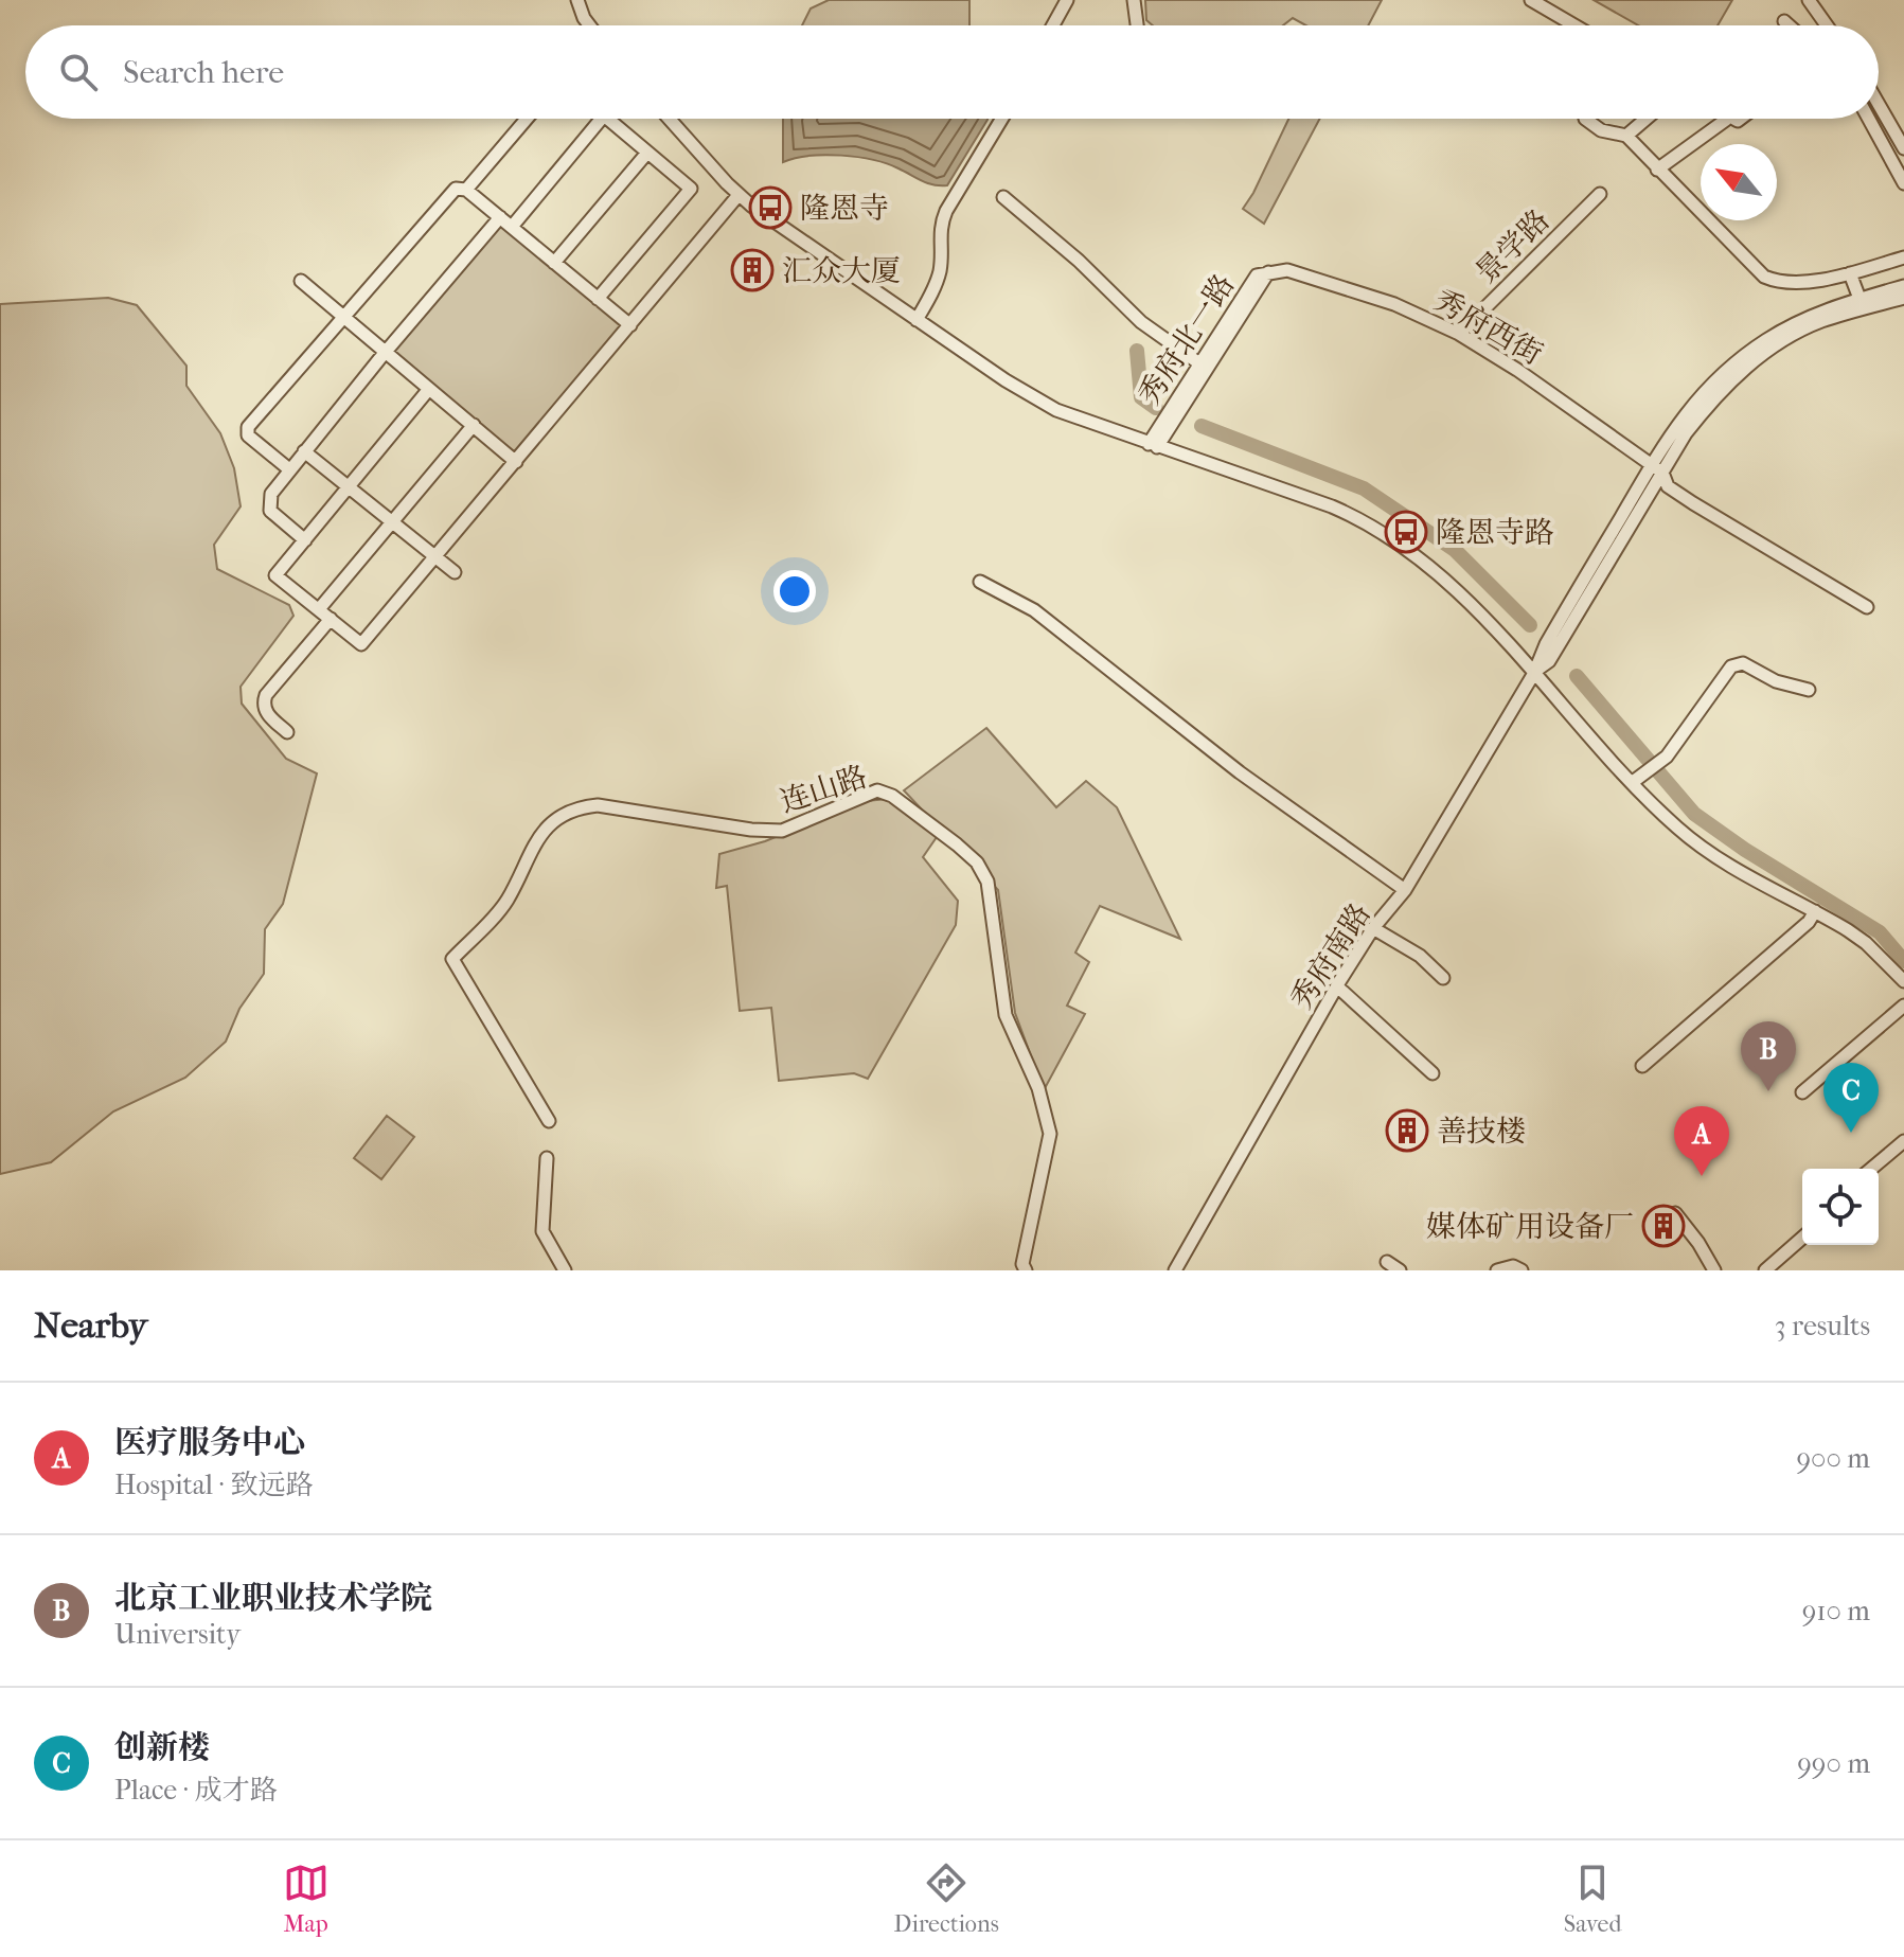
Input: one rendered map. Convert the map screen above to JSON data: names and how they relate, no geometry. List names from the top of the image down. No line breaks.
{"streets":{"street":["景学路","秀府西街","秀府北一路","连山路","秀府南路"]},"crossings":[["景学路","秀府西街"],["秀府西街","秀府北一路"],["秀府西街","秀府南路"]],"places":{"bus stop":["隆恩寺","隆恩寺路"],"building":["汇众大厦","善技楼","媒体矿用设备厂"]},"north":"top left","page":{"search":"Search here","pins":["B","C","A"],"heading":["Nearby","3 results"],"list":[{"mark":"A","name":"医疗服务中心","note":"Hospital · 致远路","value":"900 m"},{"mark":"B","name":"北京工业职业技术学院","note":"University","value":"910 m"},{"mark":"C","name":"创新楼","note":"Place · 成才路","value":"990 m"}],"nav":["Map","Directions","Saved"]}}
